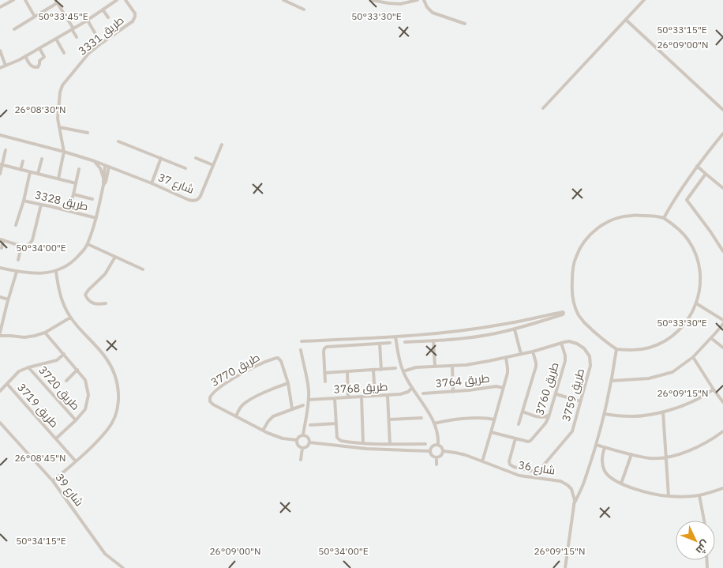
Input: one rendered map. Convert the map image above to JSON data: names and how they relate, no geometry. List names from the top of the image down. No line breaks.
{"streets":{"street":["طريق 3331","شارع 37","طريق 3328","طريق 3770","طريق 3764","طريق 3720","طريق 3768","طريق 3760","طريق 3759","طريق 3719","شارع 36","شارع 39"]},"crossings":[["طريق 3331","شارع 37"],["طريق 3720","طريق 3719"],["طريق 3760","طريق 3759"]],"north":"bottom right","coordinates":["50°33'45\"E","50°33'30\"E","50°33'15\"E","26°09'00\"N","26°08'30\"N","50°34'00\"E","26°09'15\"N","26°08'45\"N","50°34'15\"E"]}
